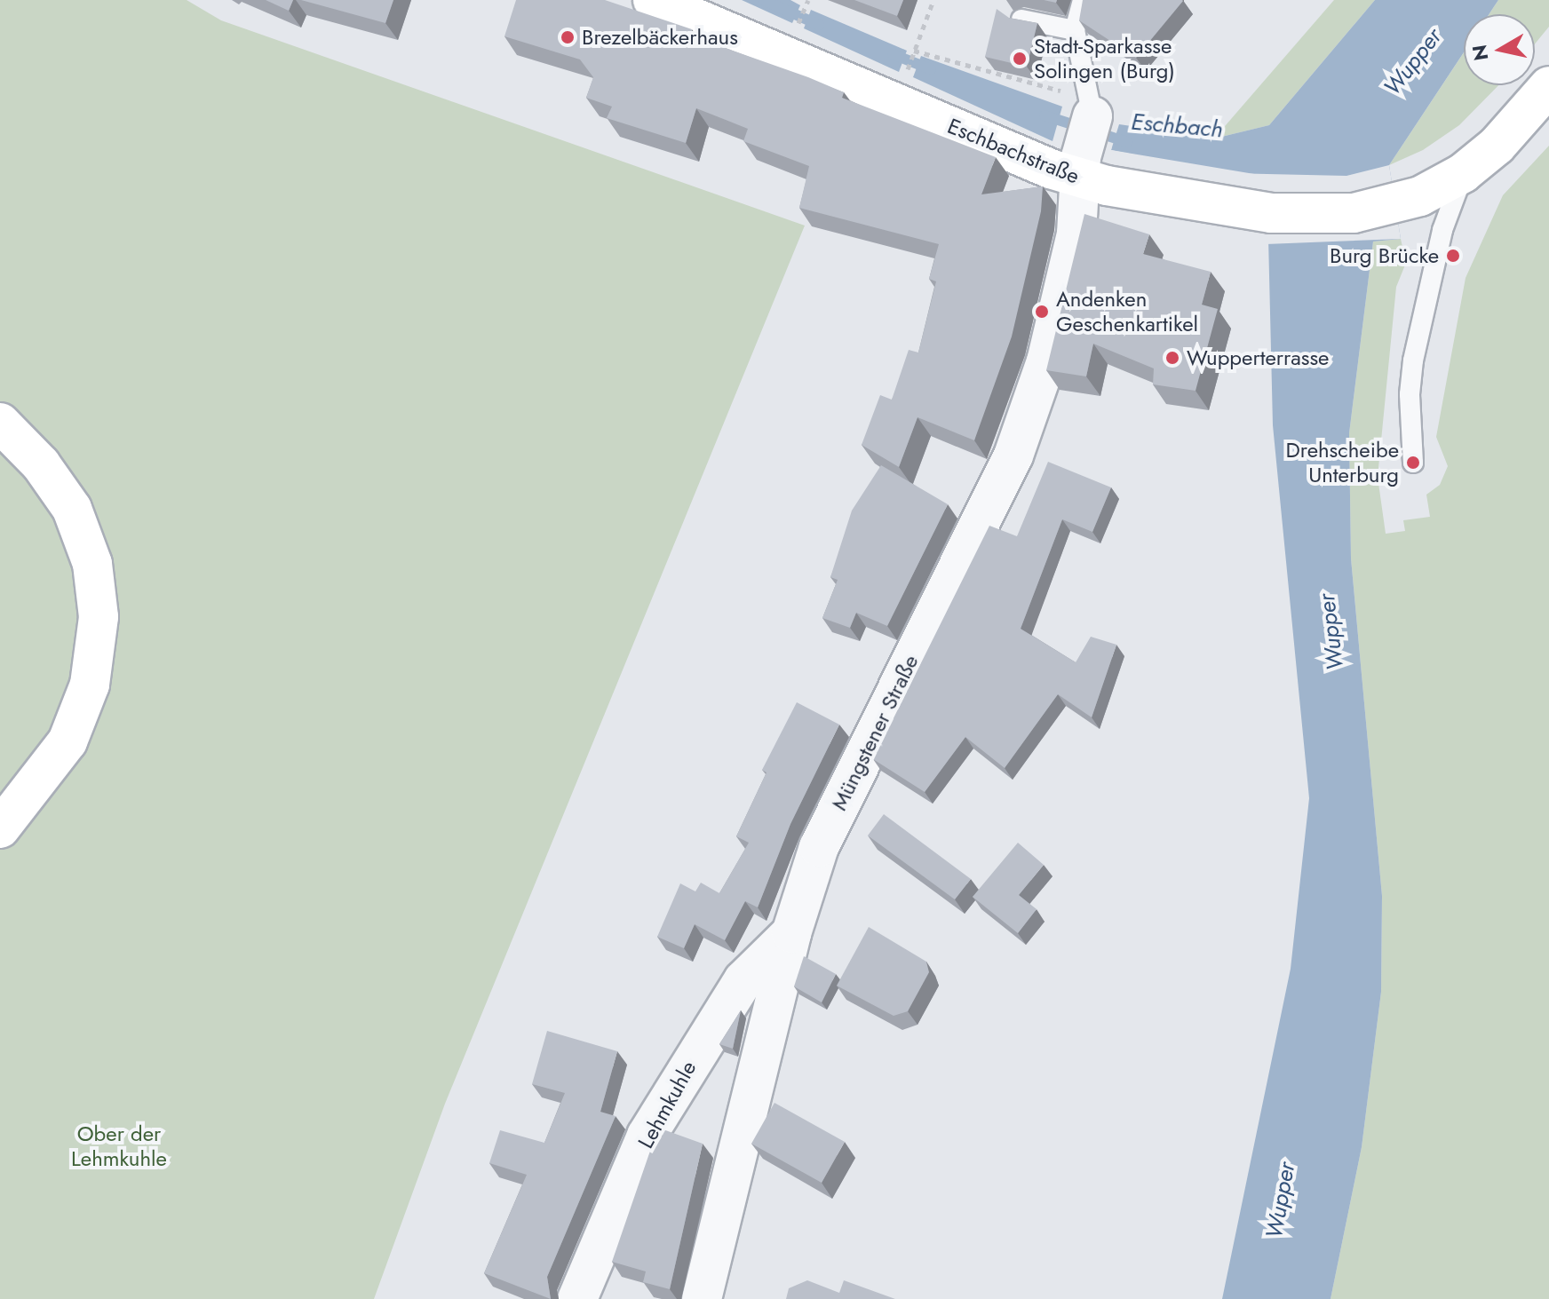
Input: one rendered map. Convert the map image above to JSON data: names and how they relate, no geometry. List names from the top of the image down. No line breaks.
{"streets":{"main road":["Eschbachstraße"],"street":["Müngstener Straße","Lehmkuhle"]},"crossings":[["Eschbachstraße","Müngstener Straße"],["Müngstener Straße","Lehmkuhle"]],"water":["Wupper","Eschbach"],"parks":["Ober der Lehmkuhle"],"places":["Brezelbäckerhaus","Stadt-Sparkasse Solingen (Burg)","Burg Brücke","Andenken Geschenkartikel","Wupperterrasse","Drehscheibe Unterburg"],"north":"left"}
